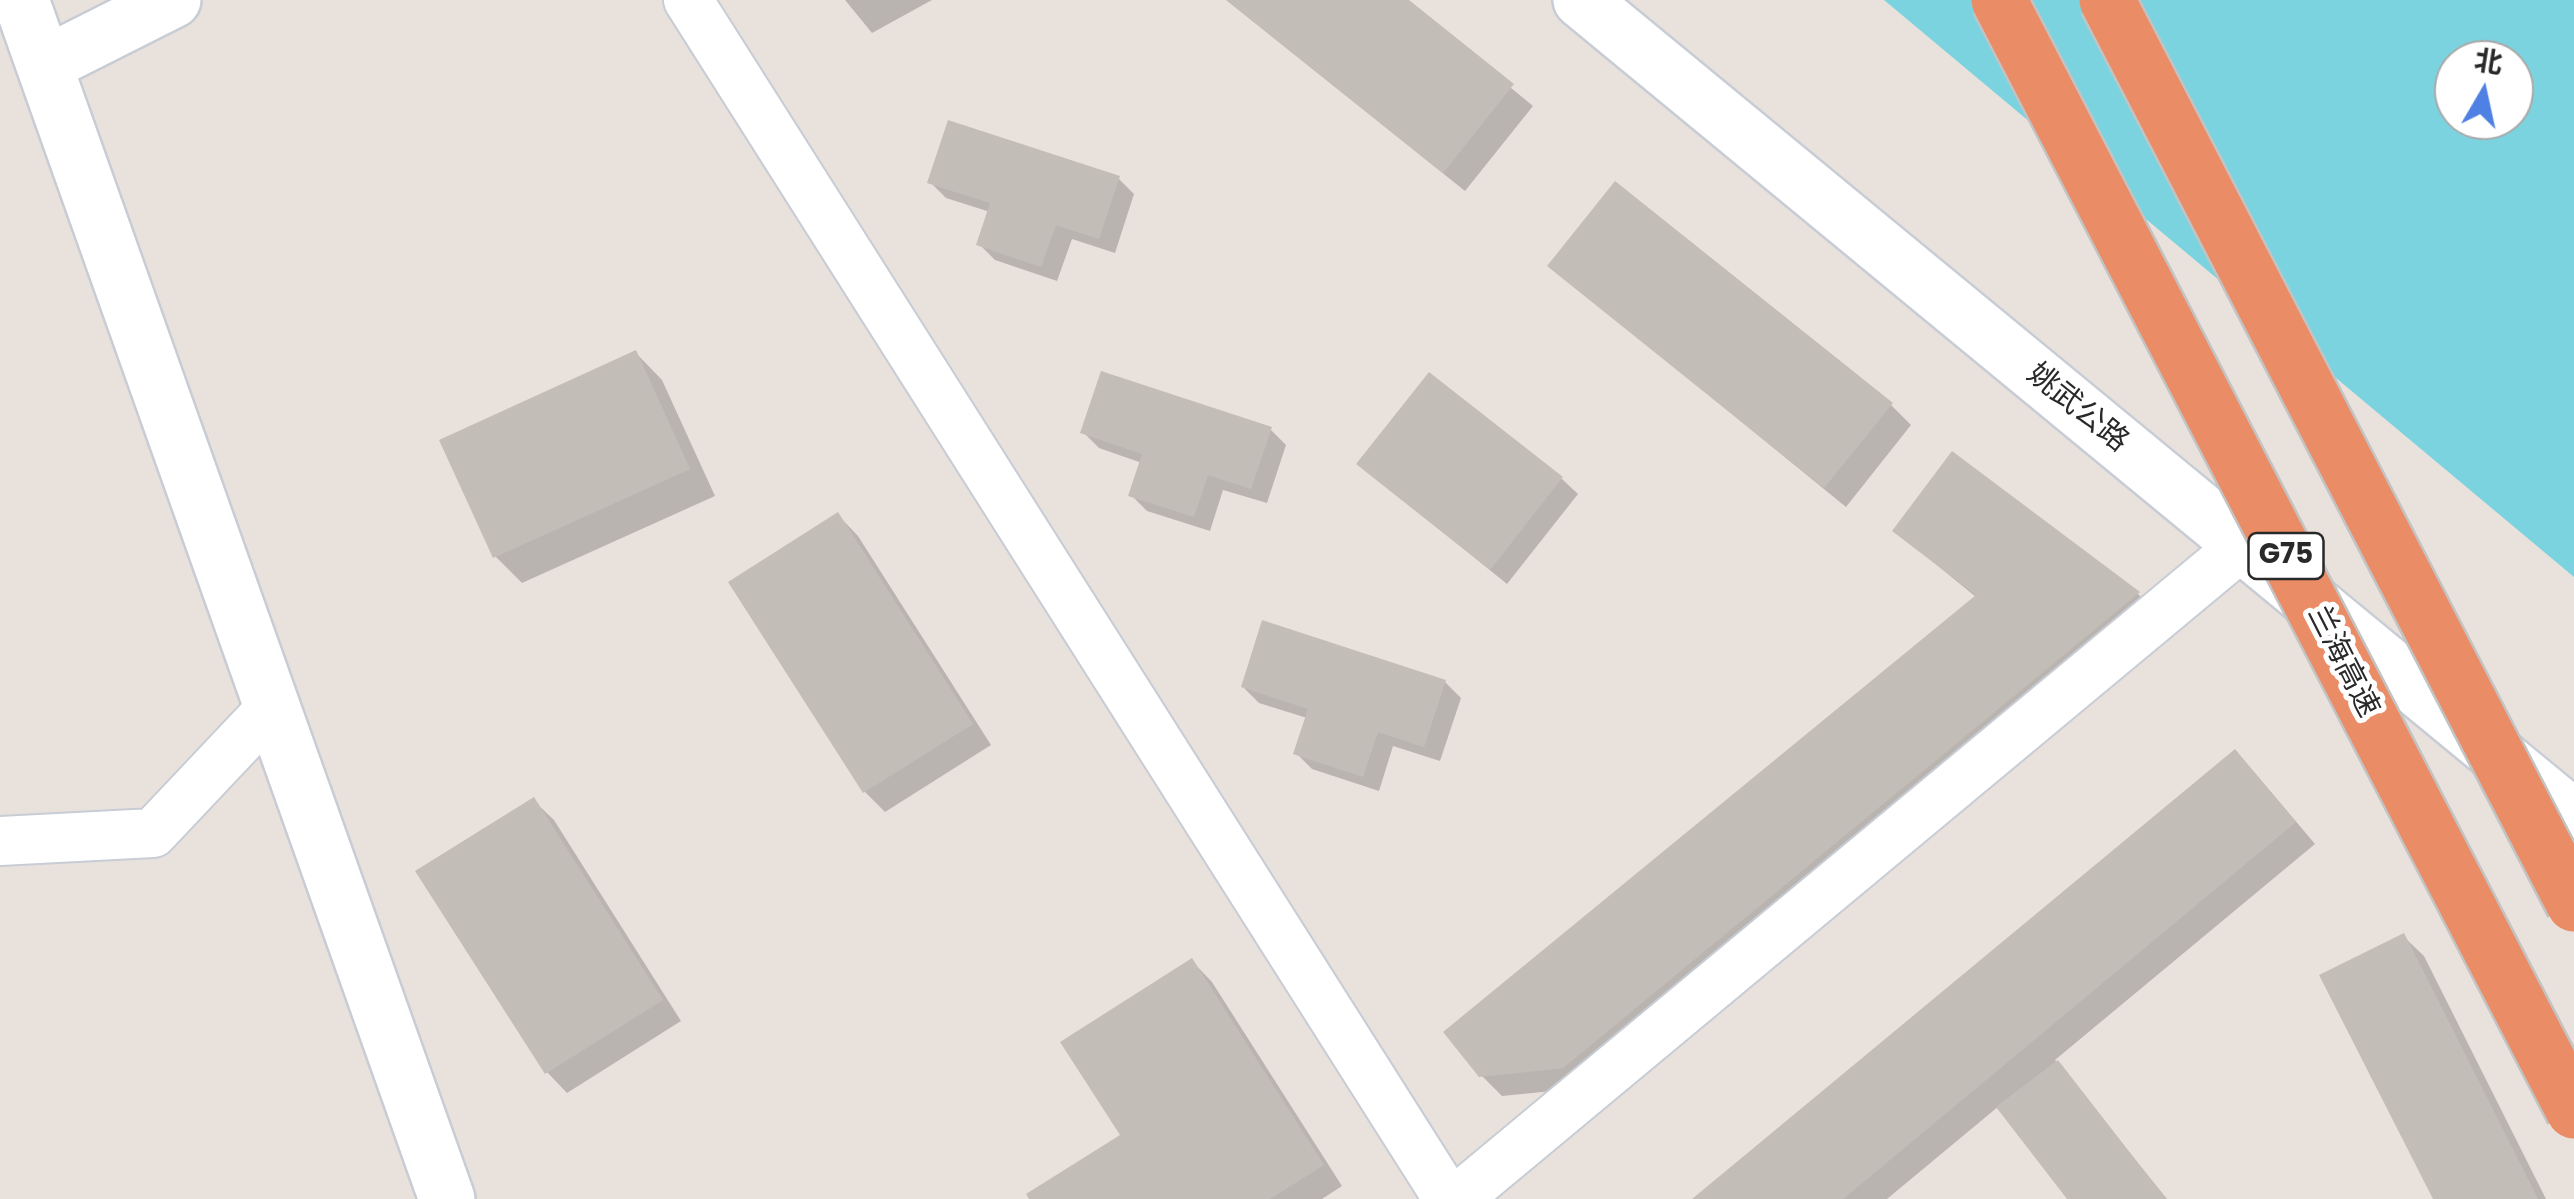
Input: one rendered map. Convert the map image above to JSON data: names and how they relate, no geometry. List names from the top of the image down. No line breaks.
{"streets":{"highway":["G75","兰海高速"],"street":["姚武公路"]},"north":"top"}
